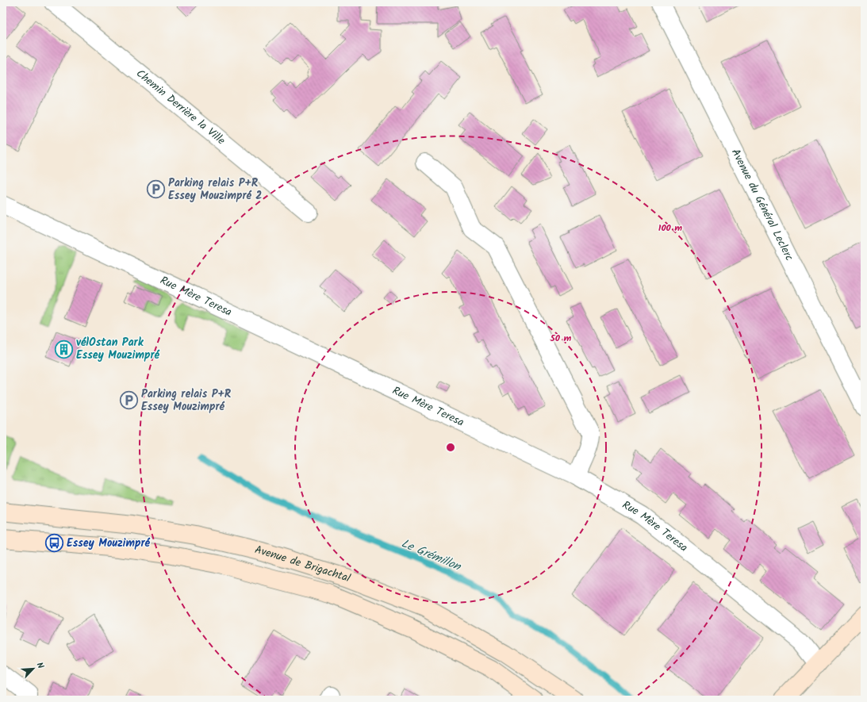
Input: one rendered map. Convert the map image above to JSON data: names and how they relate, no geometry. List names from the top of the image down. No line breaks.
{"streets":{"main road":["Avenue de Brigachtal"],"street":["Chemin Derrière la Ville","Avenue du Général Leclerc","Rue Mère Teresa"]},"water":["Le Grémillon"],"places":{"parking":["Parking relais P+R Essey Mouzimpré 2","Parking relais P+R Essey Mouzimpré"],"building":["vélOstan Park Essey Mouzimpré"],"bus stop":["Essey Mouzimpré"]},"north":"top right","rings":["100 m","50 m"]}
